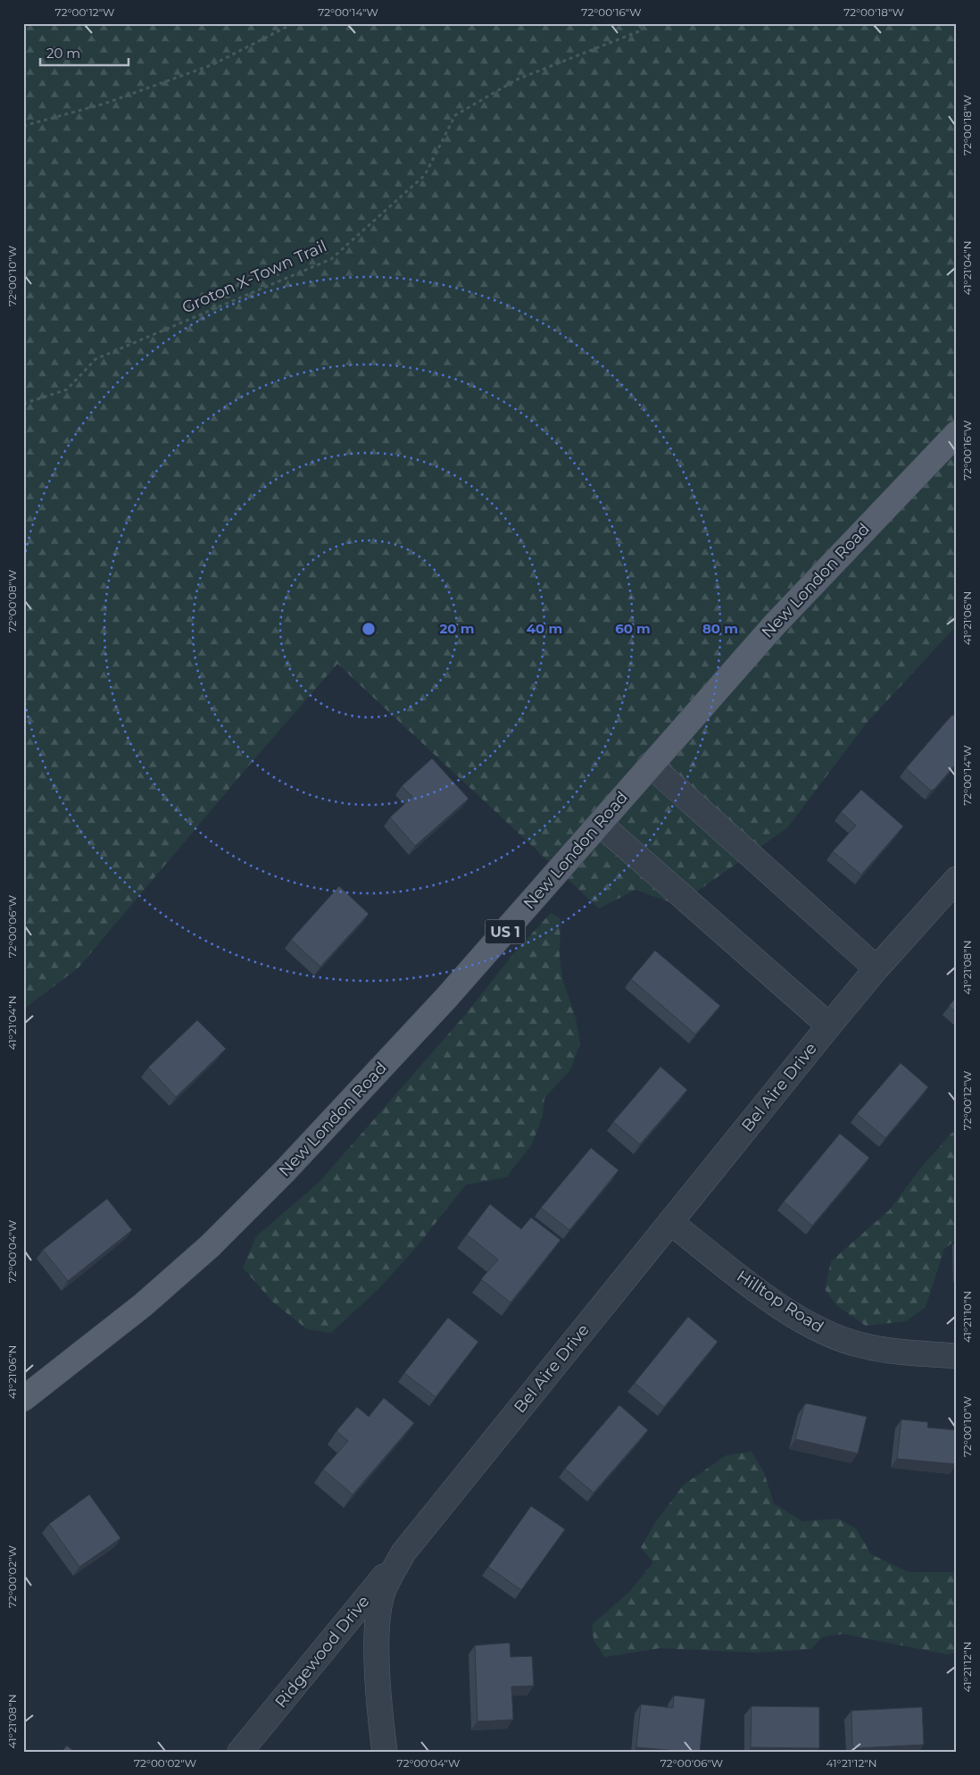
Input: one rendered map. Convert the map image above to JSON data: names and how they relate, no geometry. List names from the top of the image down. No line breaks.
{"streets":{"main road":["New London Road","US 1"],"street":["Bel Aire Drive","Hilltop Road","Ridgewood Drive"],"path":["Groton X-Town Trail"]},"crossings":[["Bel Aire Drive","Hilltop Road"],["Bel Aire Drive","Ridgewood Drive"]],"scale_bar":"20 m","coordinates":["72°00'12\"W","72°00'14\"W","72°00'16\"W","72°00'18\"W","41°21'04\"N","72°00'10\"W","72°00'08\"W","41°21'06\"N","72°00'06\"W","41°21'08\"N","72°00'04\"W","41°21'10\"N","72°00'02\"W","41°21'12\"N"],"rings":["20 m","40 m","60 m","80 m"]}
